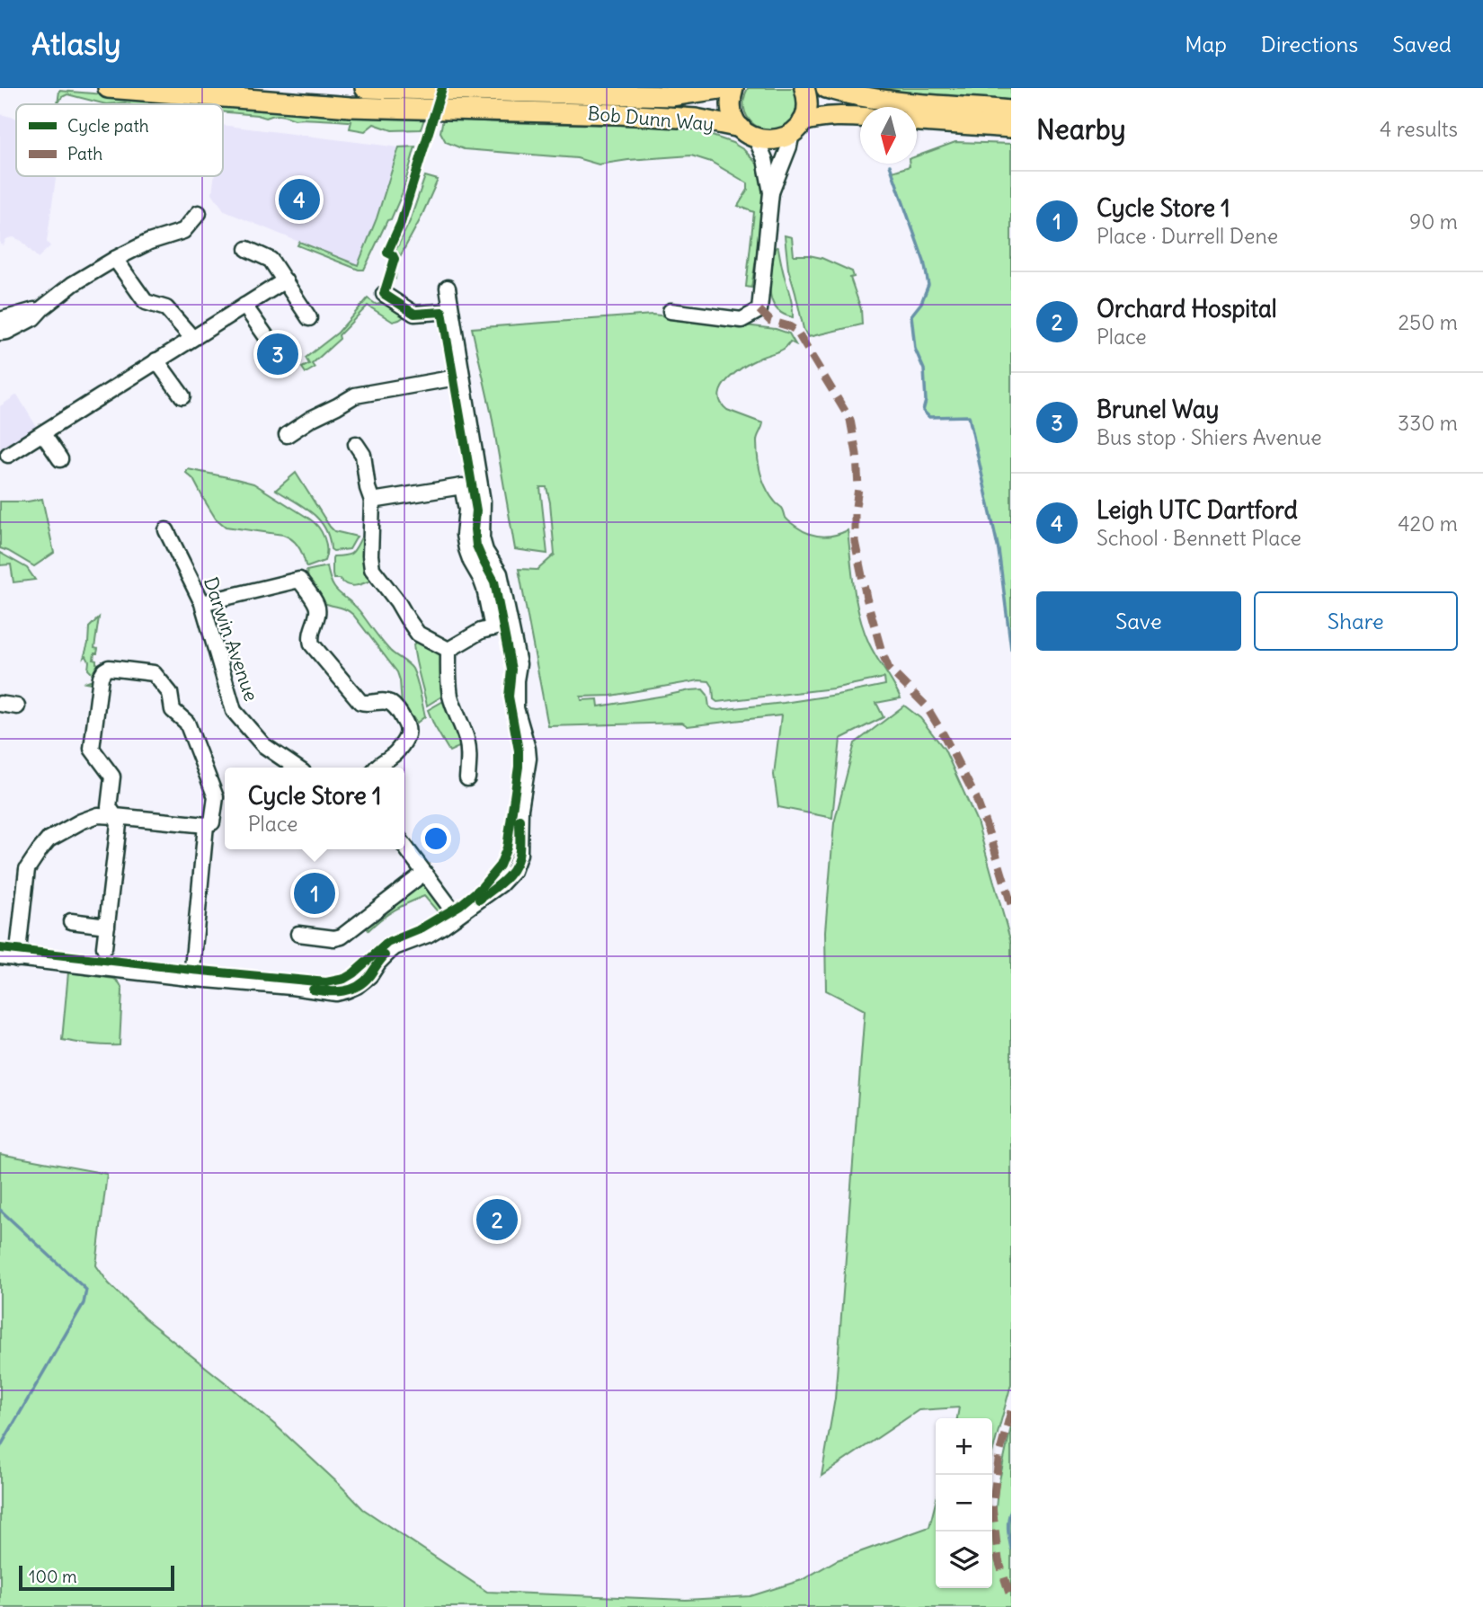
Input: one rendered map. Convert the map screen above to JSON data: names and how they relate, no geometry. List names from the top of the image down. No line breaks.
{"streets":{"main road":["Bob Dunn Way"],"street":["Darwin Avenue"]},"legend":["Cycle path","Path"],"scale_bar":"100 m","north":"bottom","page":{"header":"Atlasly","nav":["Map","Directions","Saved"],"heading":["Nearby","4 results"],"list":[{"mark":"1","name":"Cycle Store 1","note":"Place · Durrell Dene","value":"90 m"},{"mark":"2","name":"Orchard Hospital","note":"Place","value":"250 m"},{"mark":"3","name":"Brunel Way","note":"Bus stop · Shiers Avenue","value":"330 m"},{"mark":"4","name":"Leigh UTC Dartford","note":"School · Bennett Place","value":"420 m"}],"pins":["4","3","1","2"],"buttons":["Save","Share"],"popup":["Cycle Store 1","Place"],"map_buttons":["+","−"],"scale":"100 m"}}
